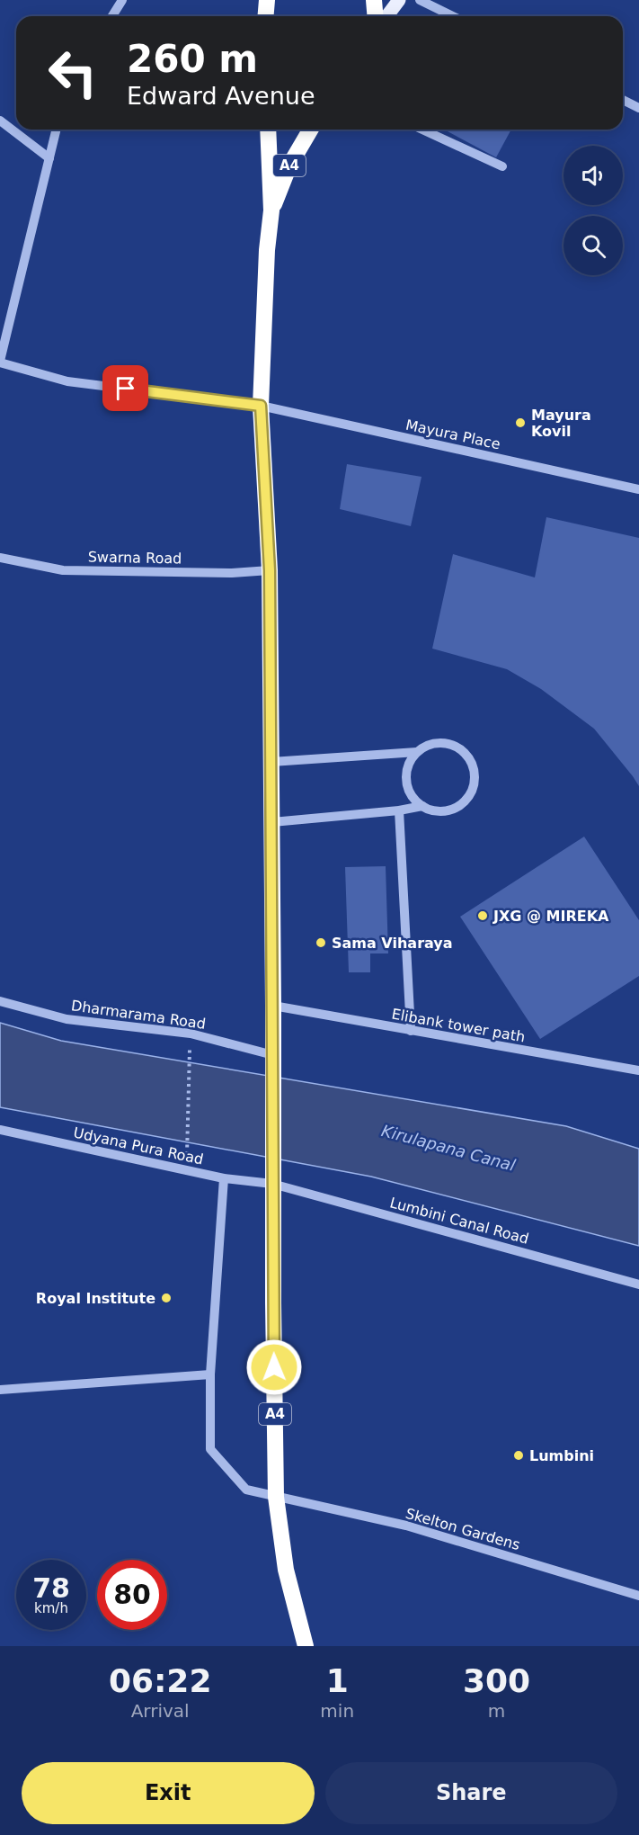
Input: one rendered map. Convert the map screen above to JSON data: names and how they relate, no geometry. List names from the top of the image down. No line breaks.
{"streets":{"highway":["A4"],"street":["Mayura Place","Swarna Road","Dharmarama Road","Elibank tower path","Udyana Pura Road","Lumbini Canal Road","Skelton Gardens"]},"crossings":[["A4","Mayura Place"],["A4","Swarna Road"],["A4","Dharmarama Road"],["A4","Elibank tower path"],["A4","Udyana Pura Road"],["A4","Lumbini Canal Road"],["A4","Skelton Gardens"],["Udyana Pura Road","Lumbini Canal Road"],["Udyana Pura Road","Skelton Gardens"]],"water":["Kirulapana Canal"],"places":["Mayura Kovil","JXG @ MIREKA","Sama Viharaya","Royal Institute","Lumbini"],"page":{"turn":["260 m","Edward Avenue"],"speed":"78 km/h","limit":"80","eta":["06:22","Arrival","1","min","300","m"],"buttons":["Exit","Share"]}}
